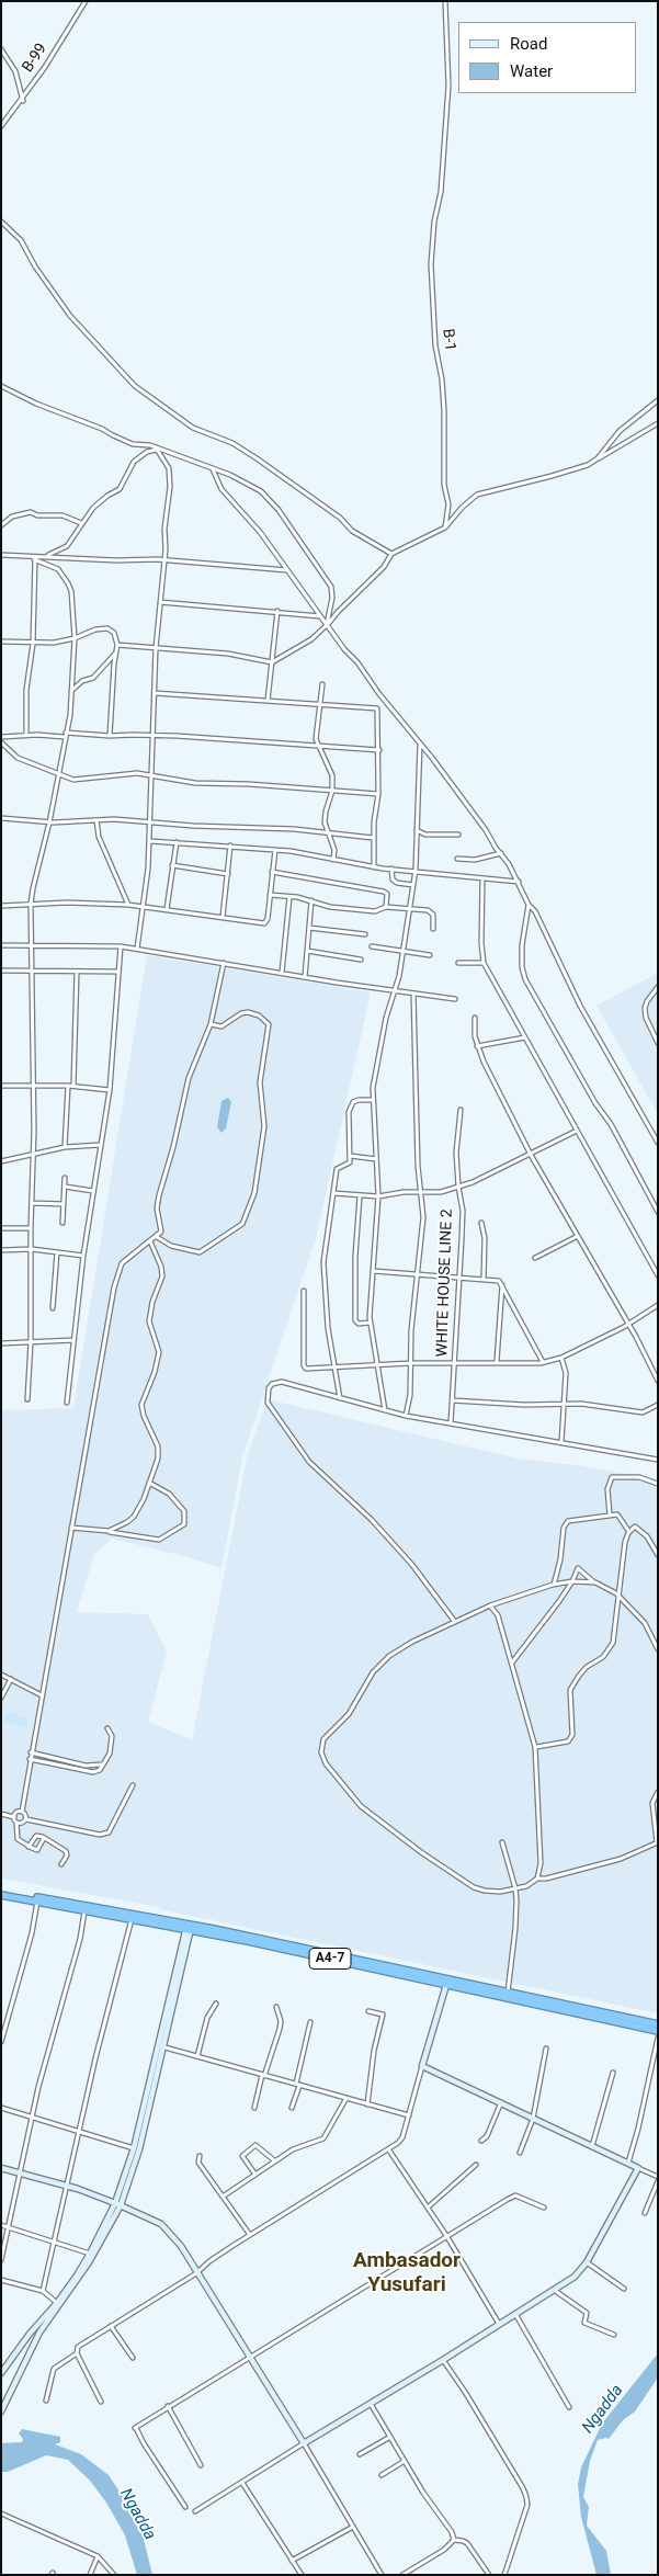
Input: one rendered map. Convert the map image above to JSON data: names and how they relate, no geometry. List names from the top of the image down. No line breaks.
{"streets":{"highway":["A4-7"],"street":["B-99","B-1","WHITE HOUSE LINE 2"]},"districts":["Ambasador Yusufari"],"water":["Ngadda"],"legend":["Road","Water"]}
